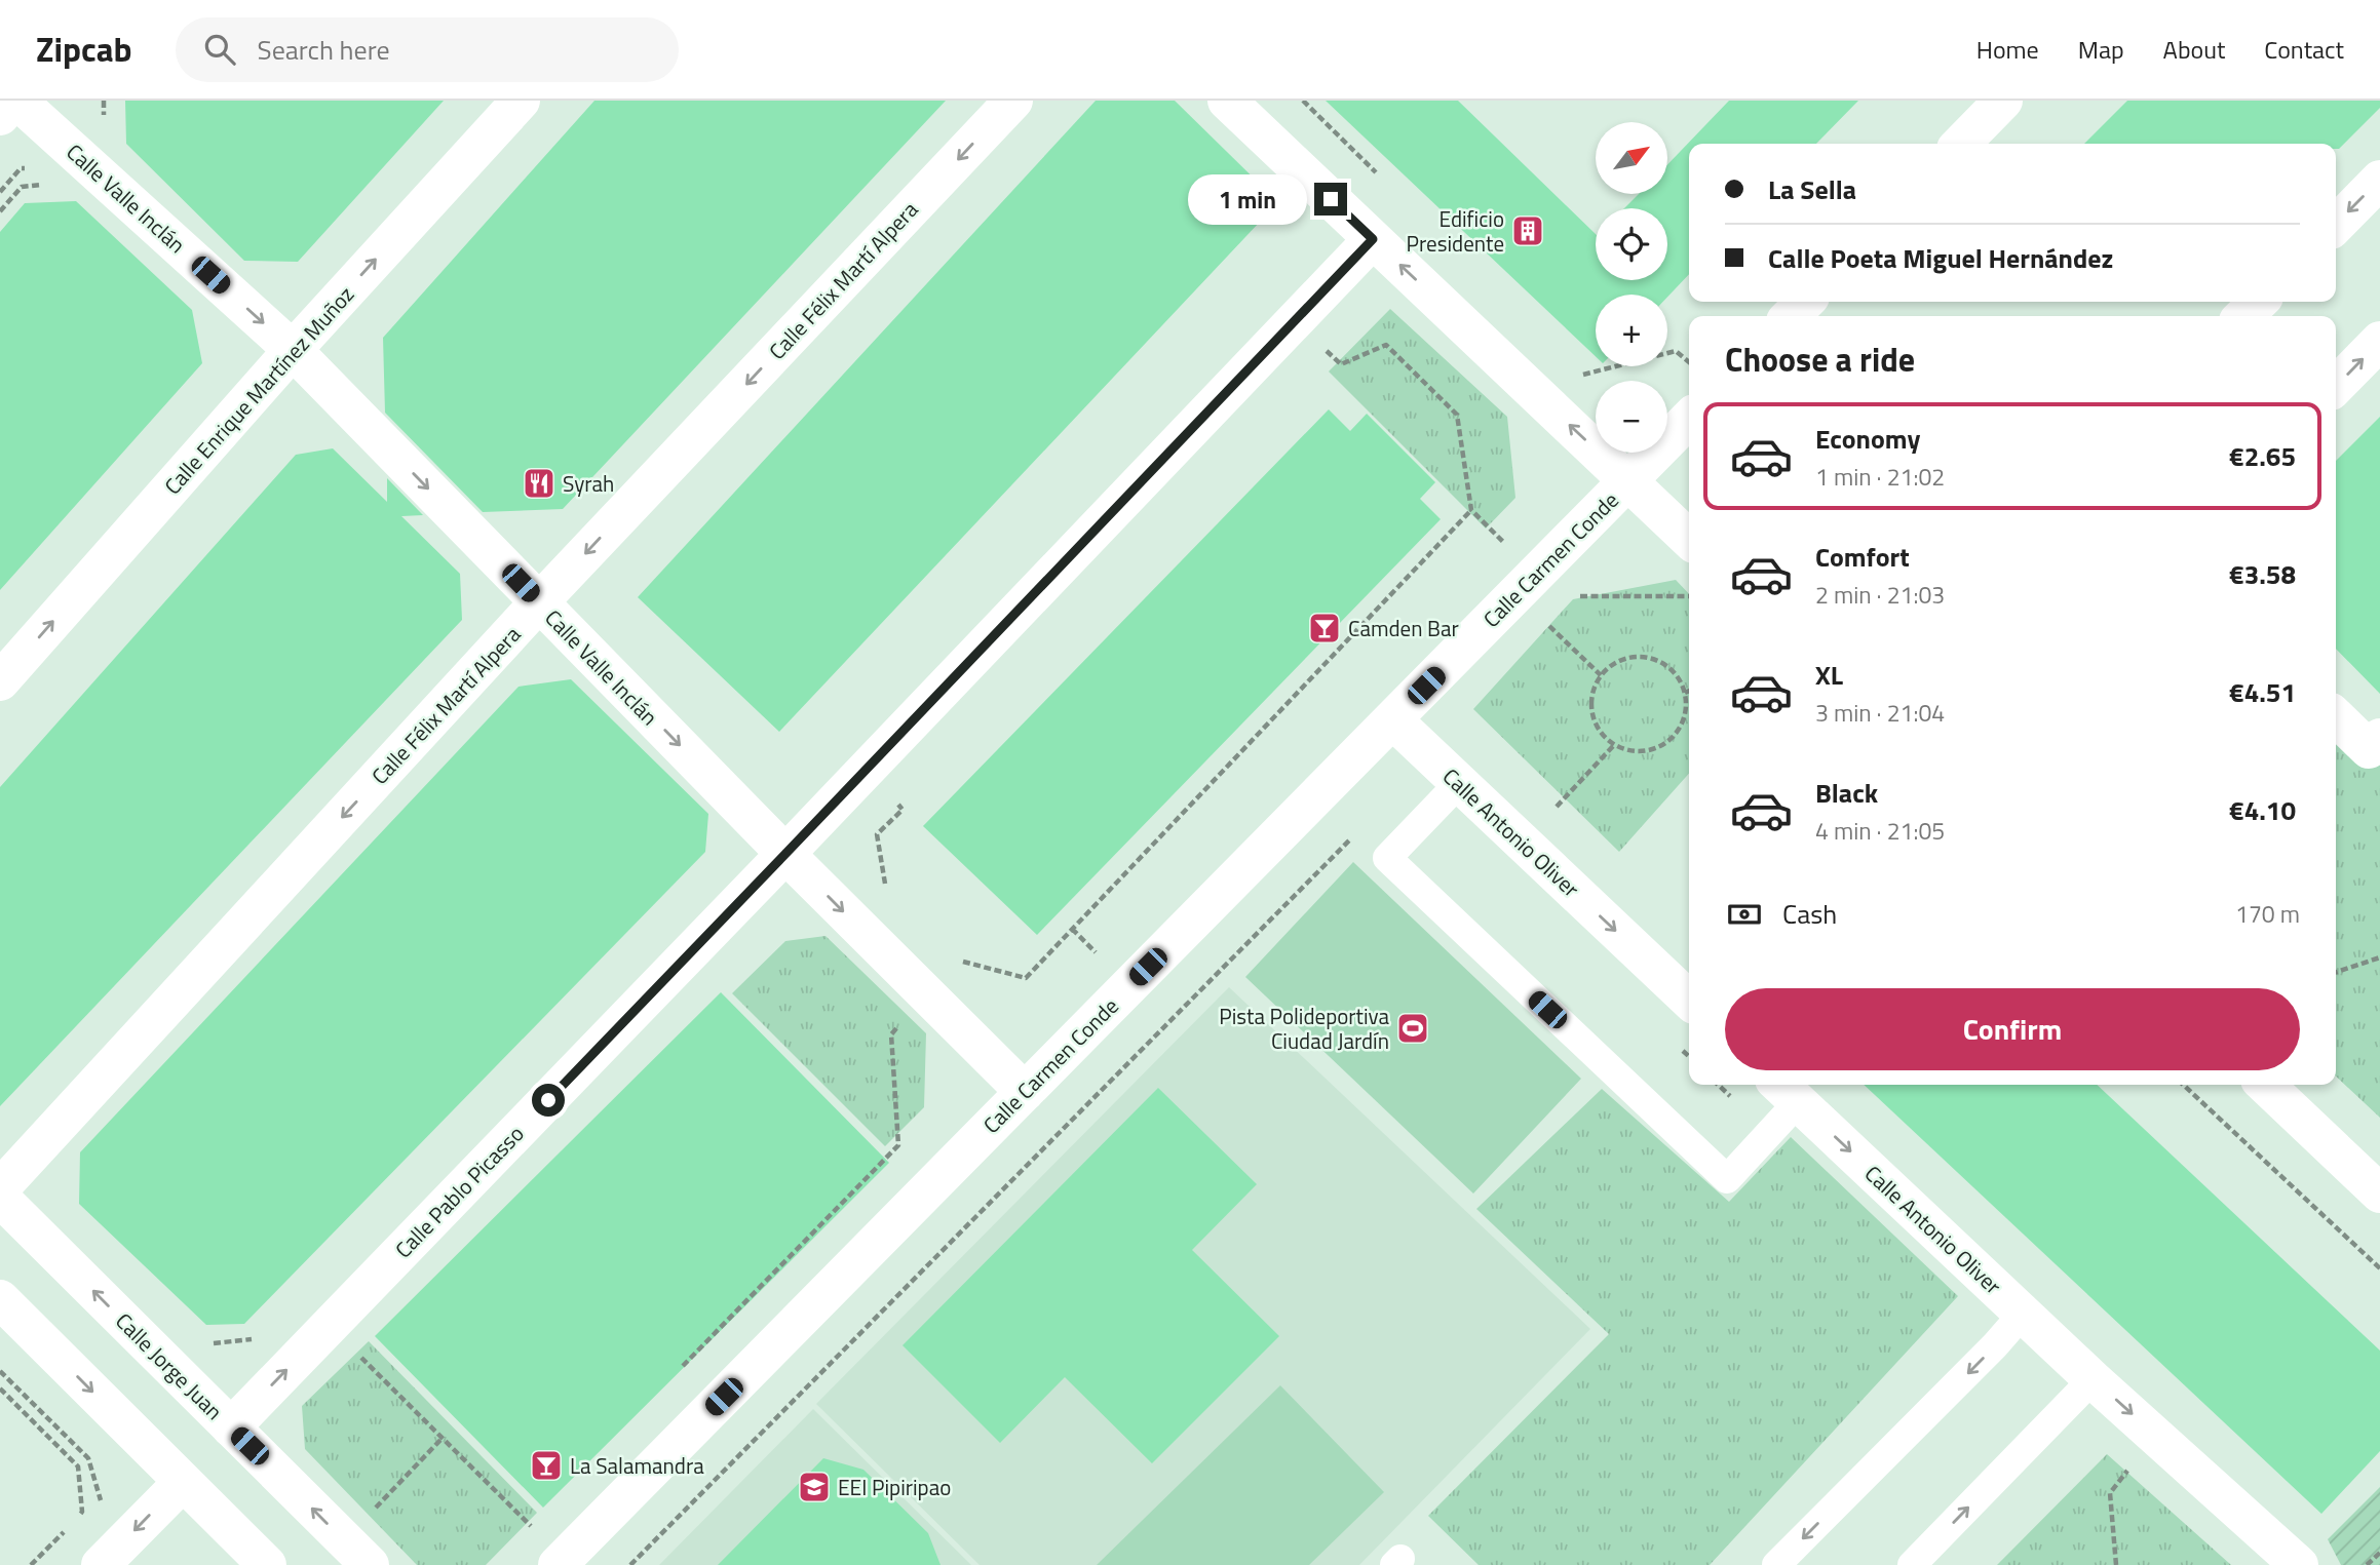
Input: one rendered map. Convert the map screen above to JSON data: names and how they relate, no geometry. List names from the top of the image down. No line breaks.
{"streets":{"street":["Calle Valle Inclán","Calle Félix Martí Alpera","Calle Enrique Martínez Muñoz","Calle Carmen Conde","Calle Antonio Oliver","Calle Pablo Picasso","Calle Jorge Juan"]},"crossings":[["Calle Valle Inclán","Calle Félix Martí Alpera"],["Calle Valle Inclán","Calle Enrique Martínez Muñoz"],["Calle Valle Inclán","Calle Carmen Conde"],["Calle Valle Inclán","Calle Pablo Picasso"],["Calle Carmen Conde","Calle Antonio Oliver"],["Calle Pablo Picasso","Calle Jorge Juan"]],"one_way":["Calle Valle Inclán","Calle Félix Martí Alpera","Calle Enrique Martínez Muñoz","Calle Antonio Oliver"],"places":{"building":["Edificio Presidente"],"restaurant":["Syrah"],"bar":["Camden Bar","La Salamandra"],"sports":["Pista Polideportiva Ciudad Jardín"],"school or university":["EEI Pipiripao"]},"north":"top right","page":{"header":"Zipcab","search":"Search here","nav":["Home","Map","About","Contact"],"map_buttons":["+","−"],"banner":["La Sella","Calle Poeta Miguel Hernández"],"bubble":"1 min","heading":"Choose a ride","list":[{"name":"Economy","note":"1 min · 21:02","value":"€2.65"},{"name":"Comfort","note":"2 min · 21:03","value":"€3.58"},{"name":"XL","note":"3 min · 21:04","value":"€4.51"},{"name":"Black","note":"4 min · 21:05","value":"€4.10"}],"pay":["Cash","170 m"],"buttons":"Confirm"}}
